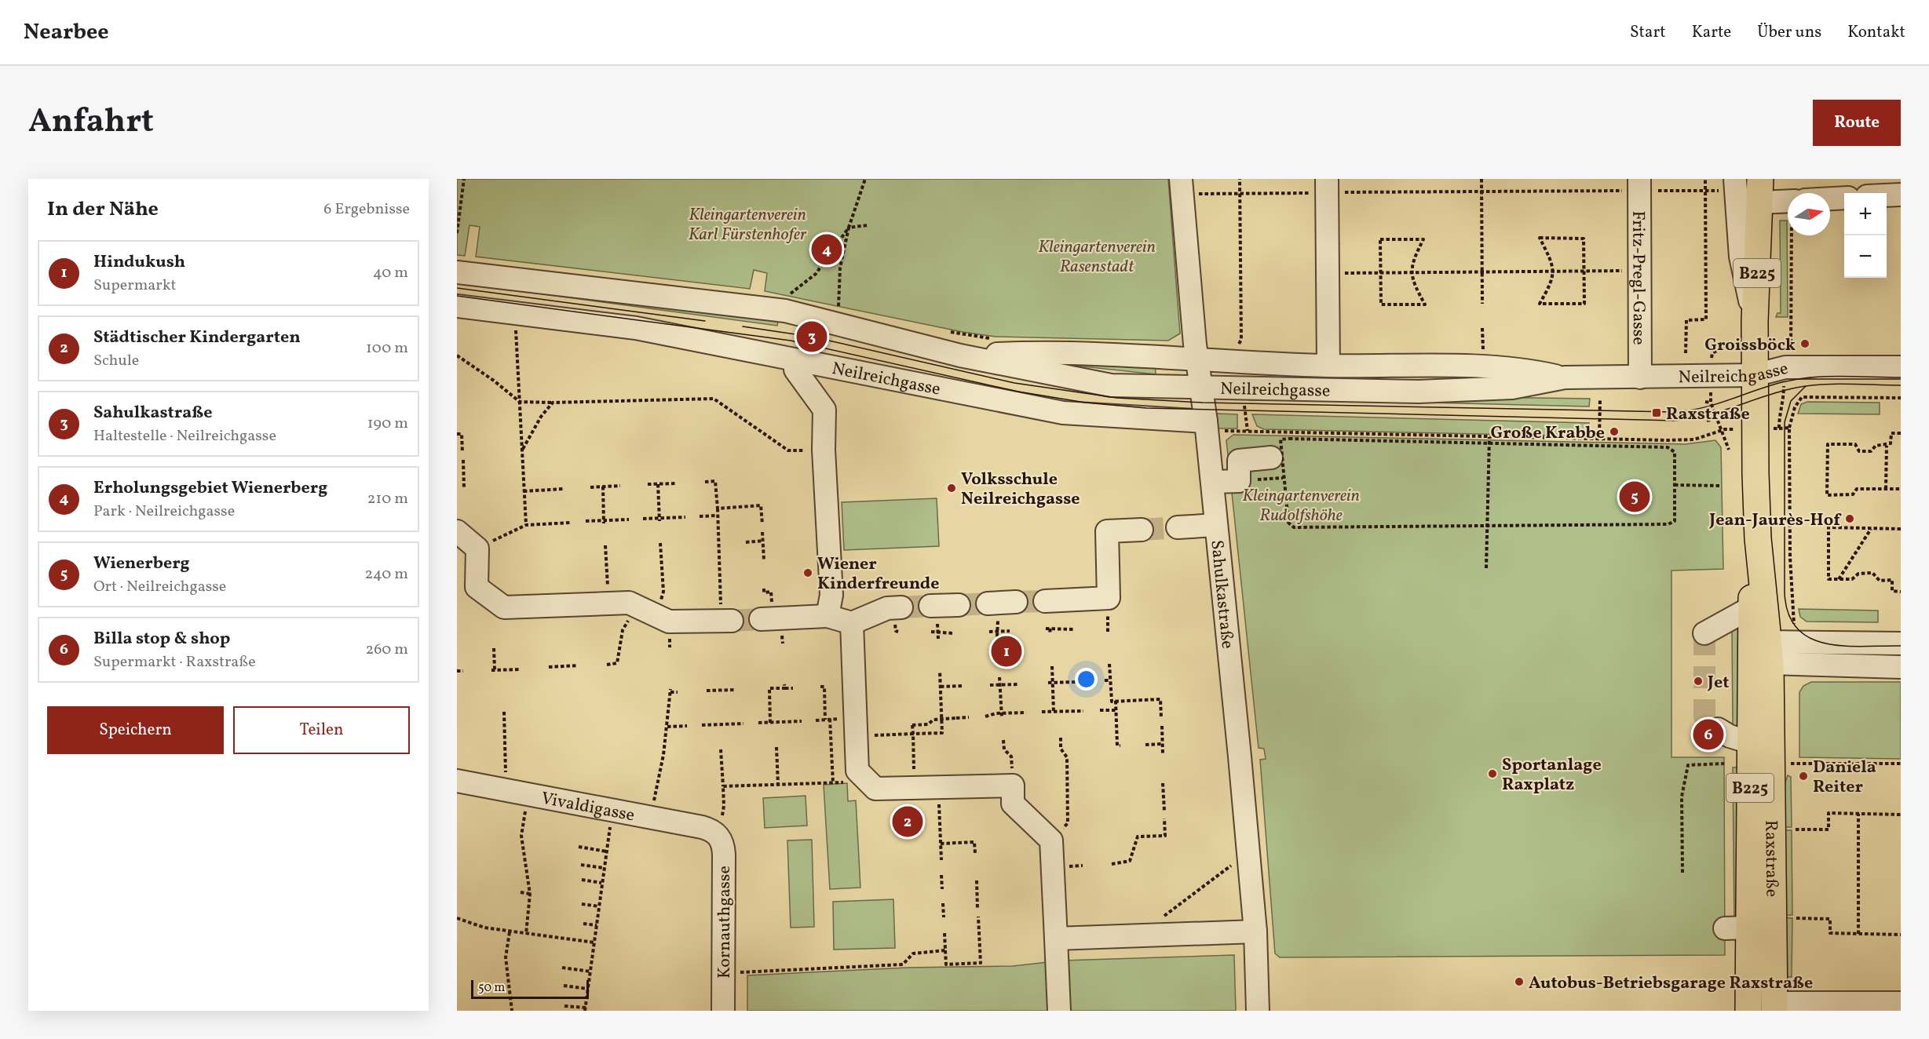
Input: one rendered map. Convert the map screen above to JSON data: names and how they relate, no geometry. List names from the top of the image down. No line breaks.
{"streets":{"main road":["B225","Raxstraße"],"street":["Fritz-Pregl-Gasse","Neilreichgasse","Sahulkastraße","Vivaldigasse","Kornauthgasse"]},"crossings":[["Fritz-Pregl-Gasse","Neilreichgasse"],["Neilreichgasse","Sahulkastraße"],["Neilreichgasse","Raxstraße"],["Vivaldigasse","Kornauthgasse"]],"parks":["Kleingartenverein Karl Fürstenhofer","Kleingartenverein Rasenstadt","Kleingartenverein Rudolfshöhe"],"places":{"other":["Groissböck","Große Krabbe","Volksschule Neilreichgasse","Jean-Jaurès-Hof","Wiener Kinderfreunde","Jet","Sportanlage Raxplatz","Daniela Reiter","Autobus-Betriebsgarage Raxstraße"],"transit":["Raxstraße"]},"scale_bar":"50 m","north":"right","page":{"header":"Nearbee","nav":["Start","Karte","Über uns","Kontakt"],"title":"Anfahrt","buttons":["Route",["Speichern","Teilen"]],"heading":["In der Nähe","6 Ergebnisse"],"map_buttons":["+","−"],"pins":["4","3","5","1","6","2"],"list":[{"mark":"1","name":"Hindukush","note":"Supermarkt","value":"40 m"},{"mark":"2","name":"Städtischer Kindergarten","note":"Schule","value":"100 m"},{"mark":"3","name":"Sahulkastraße","note":"Haltestelle · Neilreichgasse","value":"190 m"},{"mark":"4","name":"Erholungsgebiet Wienerberg","note":"Park · Neilreichgasse","value":"210 m"},{"mark":"5","name":"Wienerberg","note":"Ort · Neilreichgasse","value":"240 m"},{"mark":"6","name":"Billa stop & shop","note":"Supermarkt · Raxstraße","value":"260 m"}],"scale":"50 m"}}
